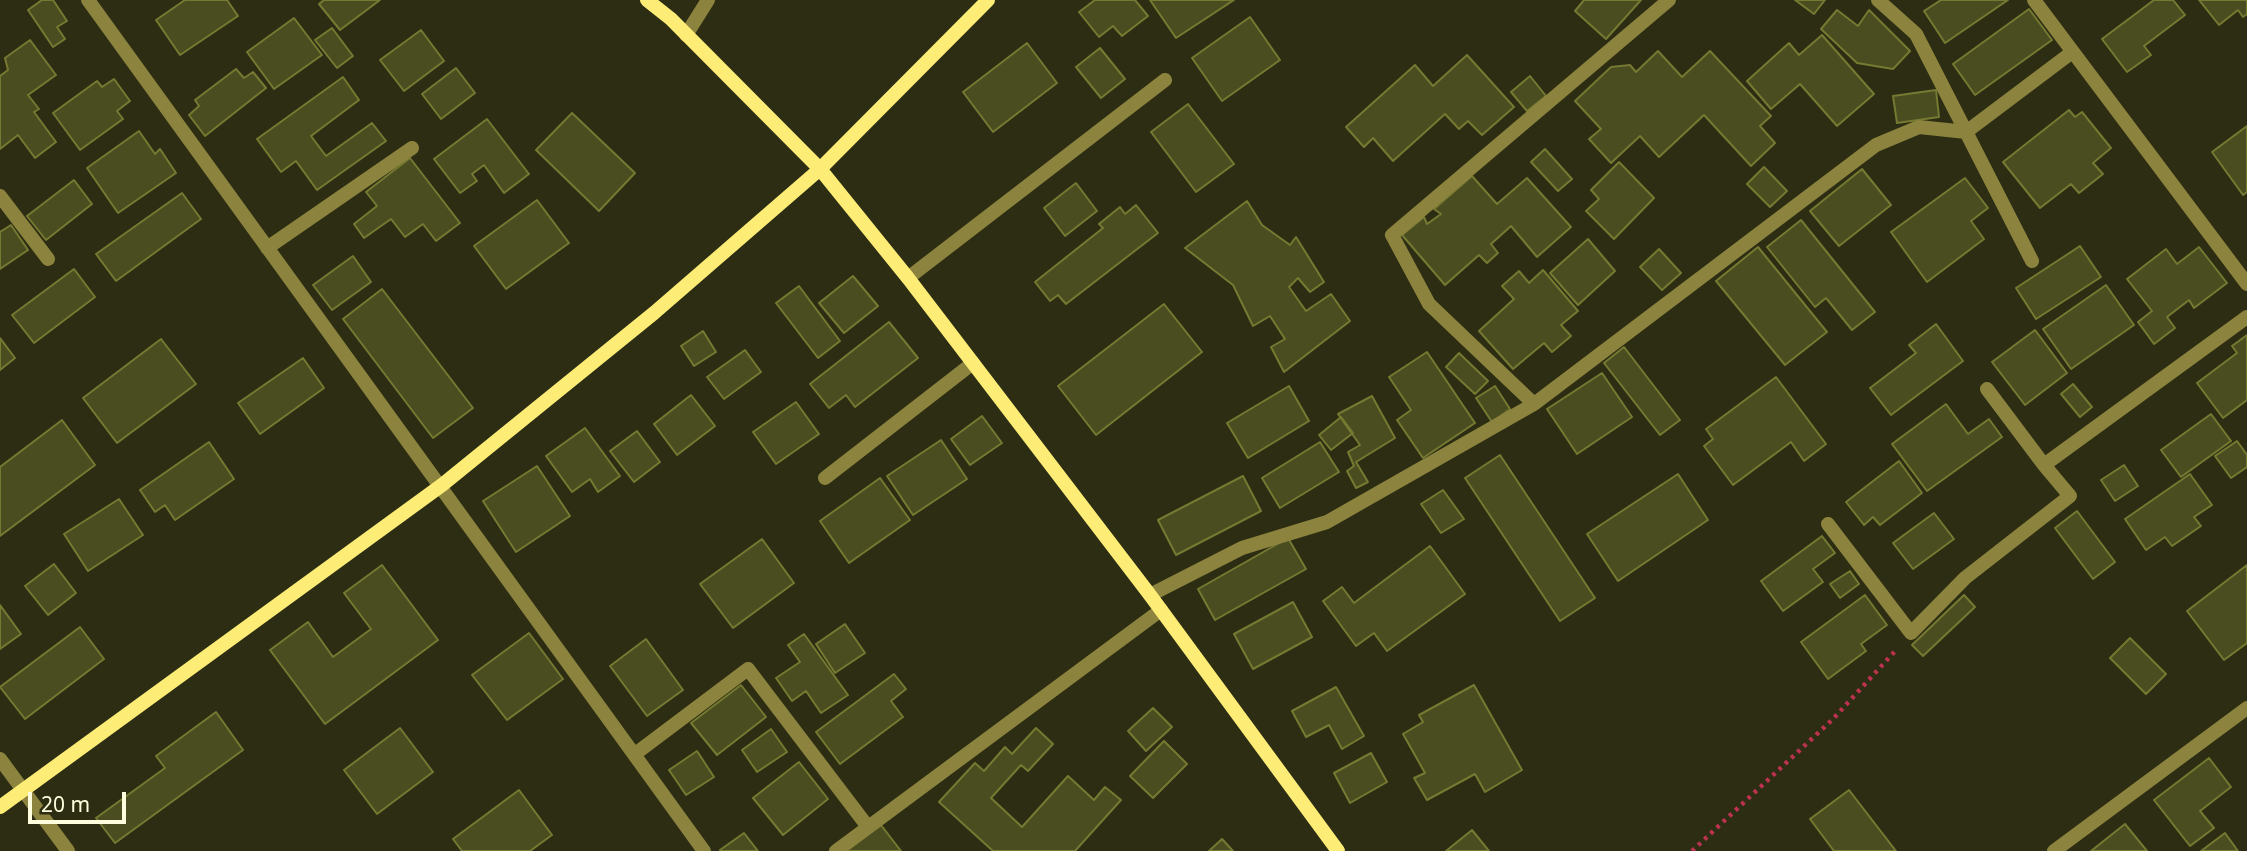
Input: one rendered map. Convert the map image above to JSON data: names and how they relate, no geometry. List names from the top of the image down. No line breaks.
{"scale_bar":"20 m"}
